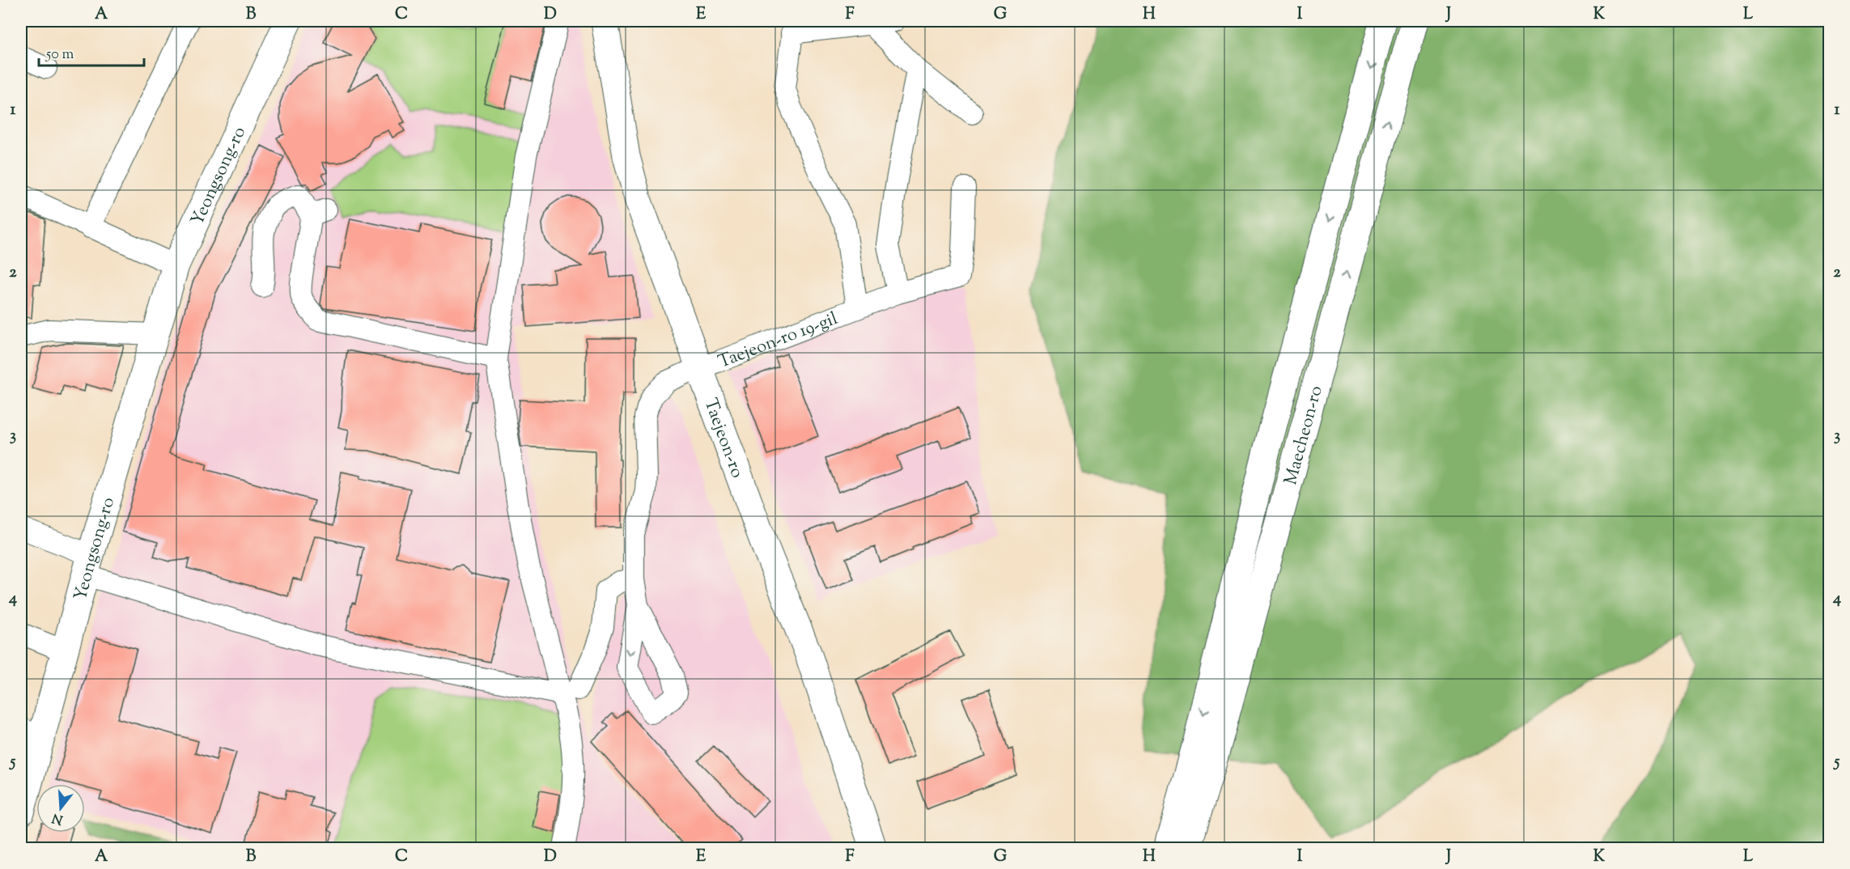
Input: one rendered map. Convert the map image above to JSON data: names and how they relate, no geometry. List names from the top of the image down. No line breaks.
{"streets":{"main road":["Yeongsong-ro","Maecheon-ro","Taejeon-ro"],"street":["Taejeon-ro 19-gil"]},"crossings":[["Taejeon-ro 19-gil","Taejeon-ro"]],"scale_bar":"50 m","north":"bottom","grid":{"columns":["A","B","C","D","E","F","G","H","I","J","K","L"],"rows":["1","2","3","4","5"]}}
